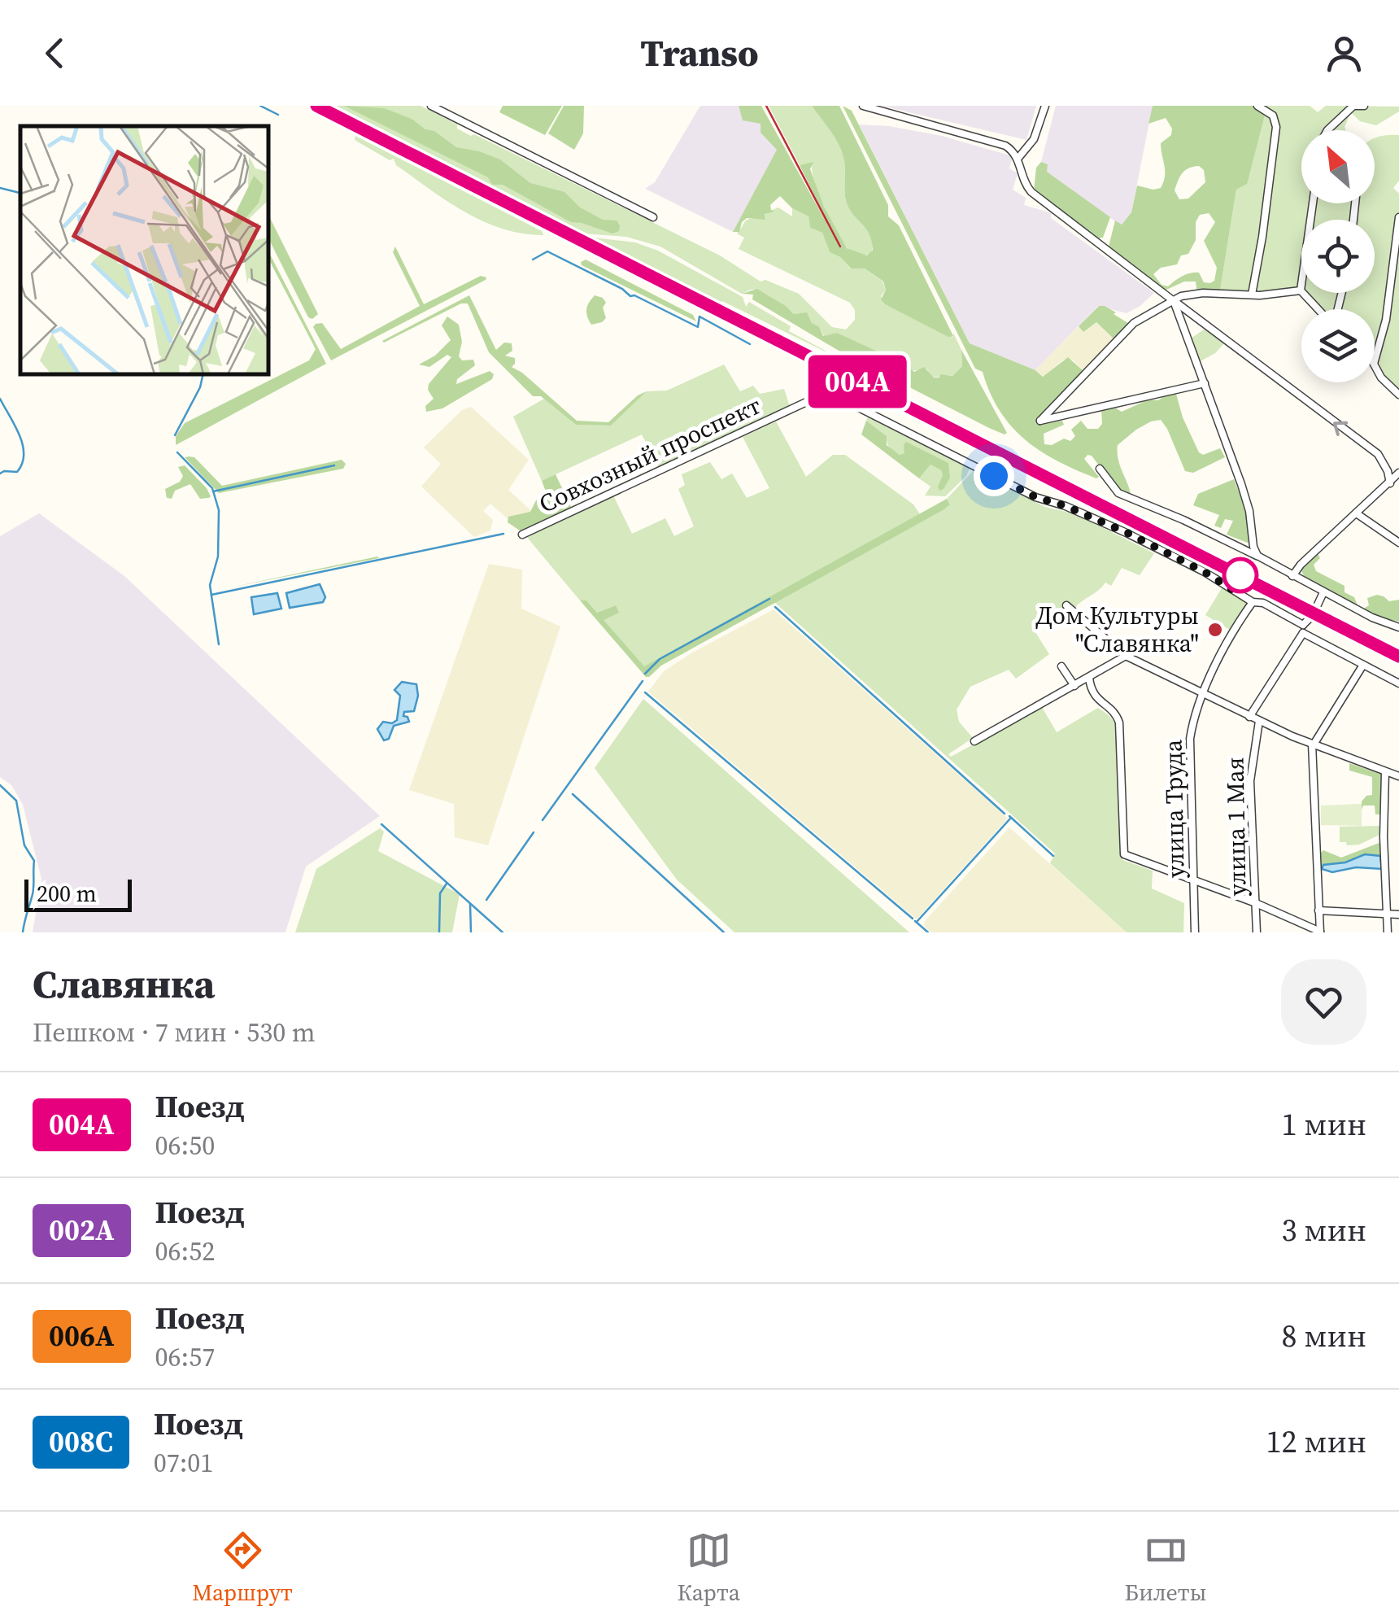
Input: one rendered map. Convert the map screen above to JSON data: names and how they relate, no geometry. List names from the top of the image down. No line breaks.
{"streets":{"street":["Совхозный проспект","улица Труда","улица 1 Мая"]},"crossings":[["Совхозный проспект","улица Труда"]],"places":["Дом Культуры \"Славянка\""],"scale_bar":"200 m","north":"top left","page":{"header":"Transo","on_map":"004А","scale":"200 m","heading":["Славянка","Пешком · 7 мин · 530 m"],"list":[{"mark":"004А","name":"Поезд","note":"06:50","value":"1 мин"},{"mark":"002А","name":"Поезд","note":"06:52","value":"3 мин"},{"mark":"006А","name":"Поезд","note":"06:57","value":"8 мин"},{"mark":"008С","name":"Поезд","note":"07:01","value":"12 мин"}],"tabs":["Маршрут","Карта","Билеты"]}}
